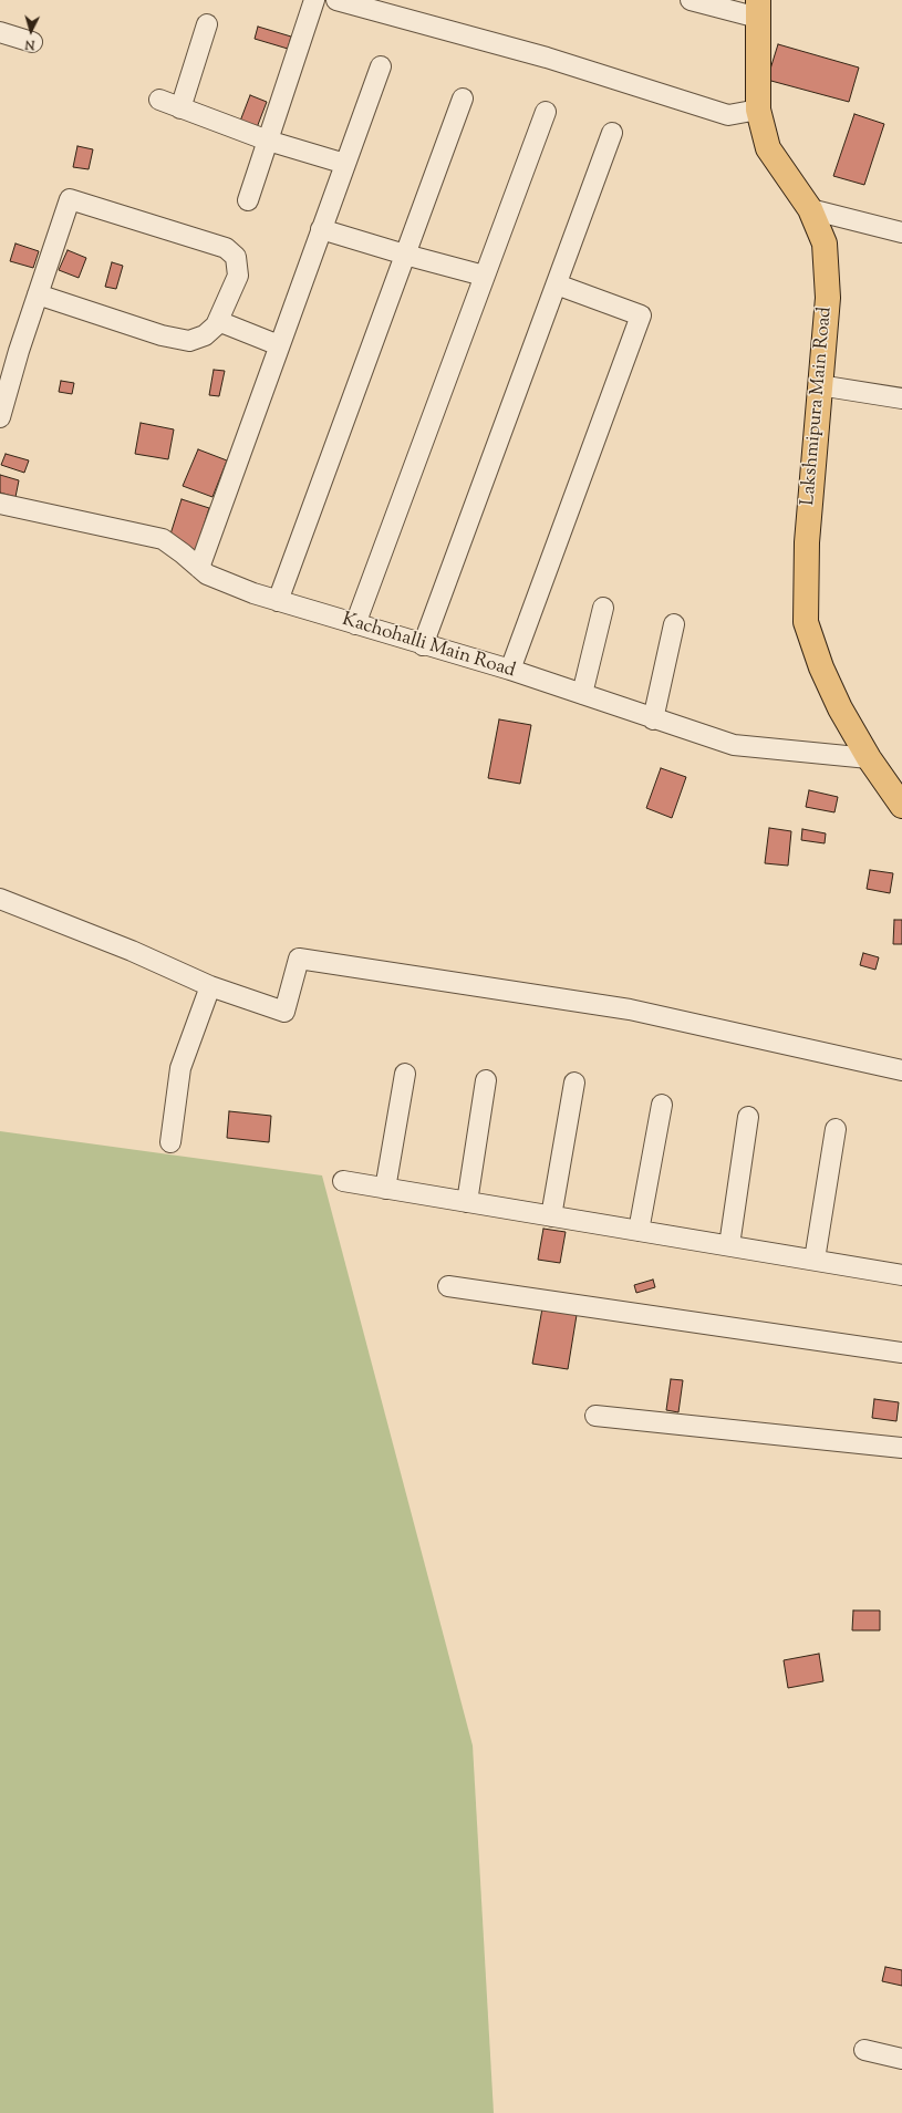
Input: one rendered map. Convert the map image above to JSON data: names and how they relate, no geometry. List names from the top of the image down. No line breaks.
{"streets":{"main road":["Lakshmipura Main Road"],"street":["Kachohalli Main Road"]},"crossings":[["Lakshmipura Main Road","Kachohalli Main Road"]],"north":"bottom"}
